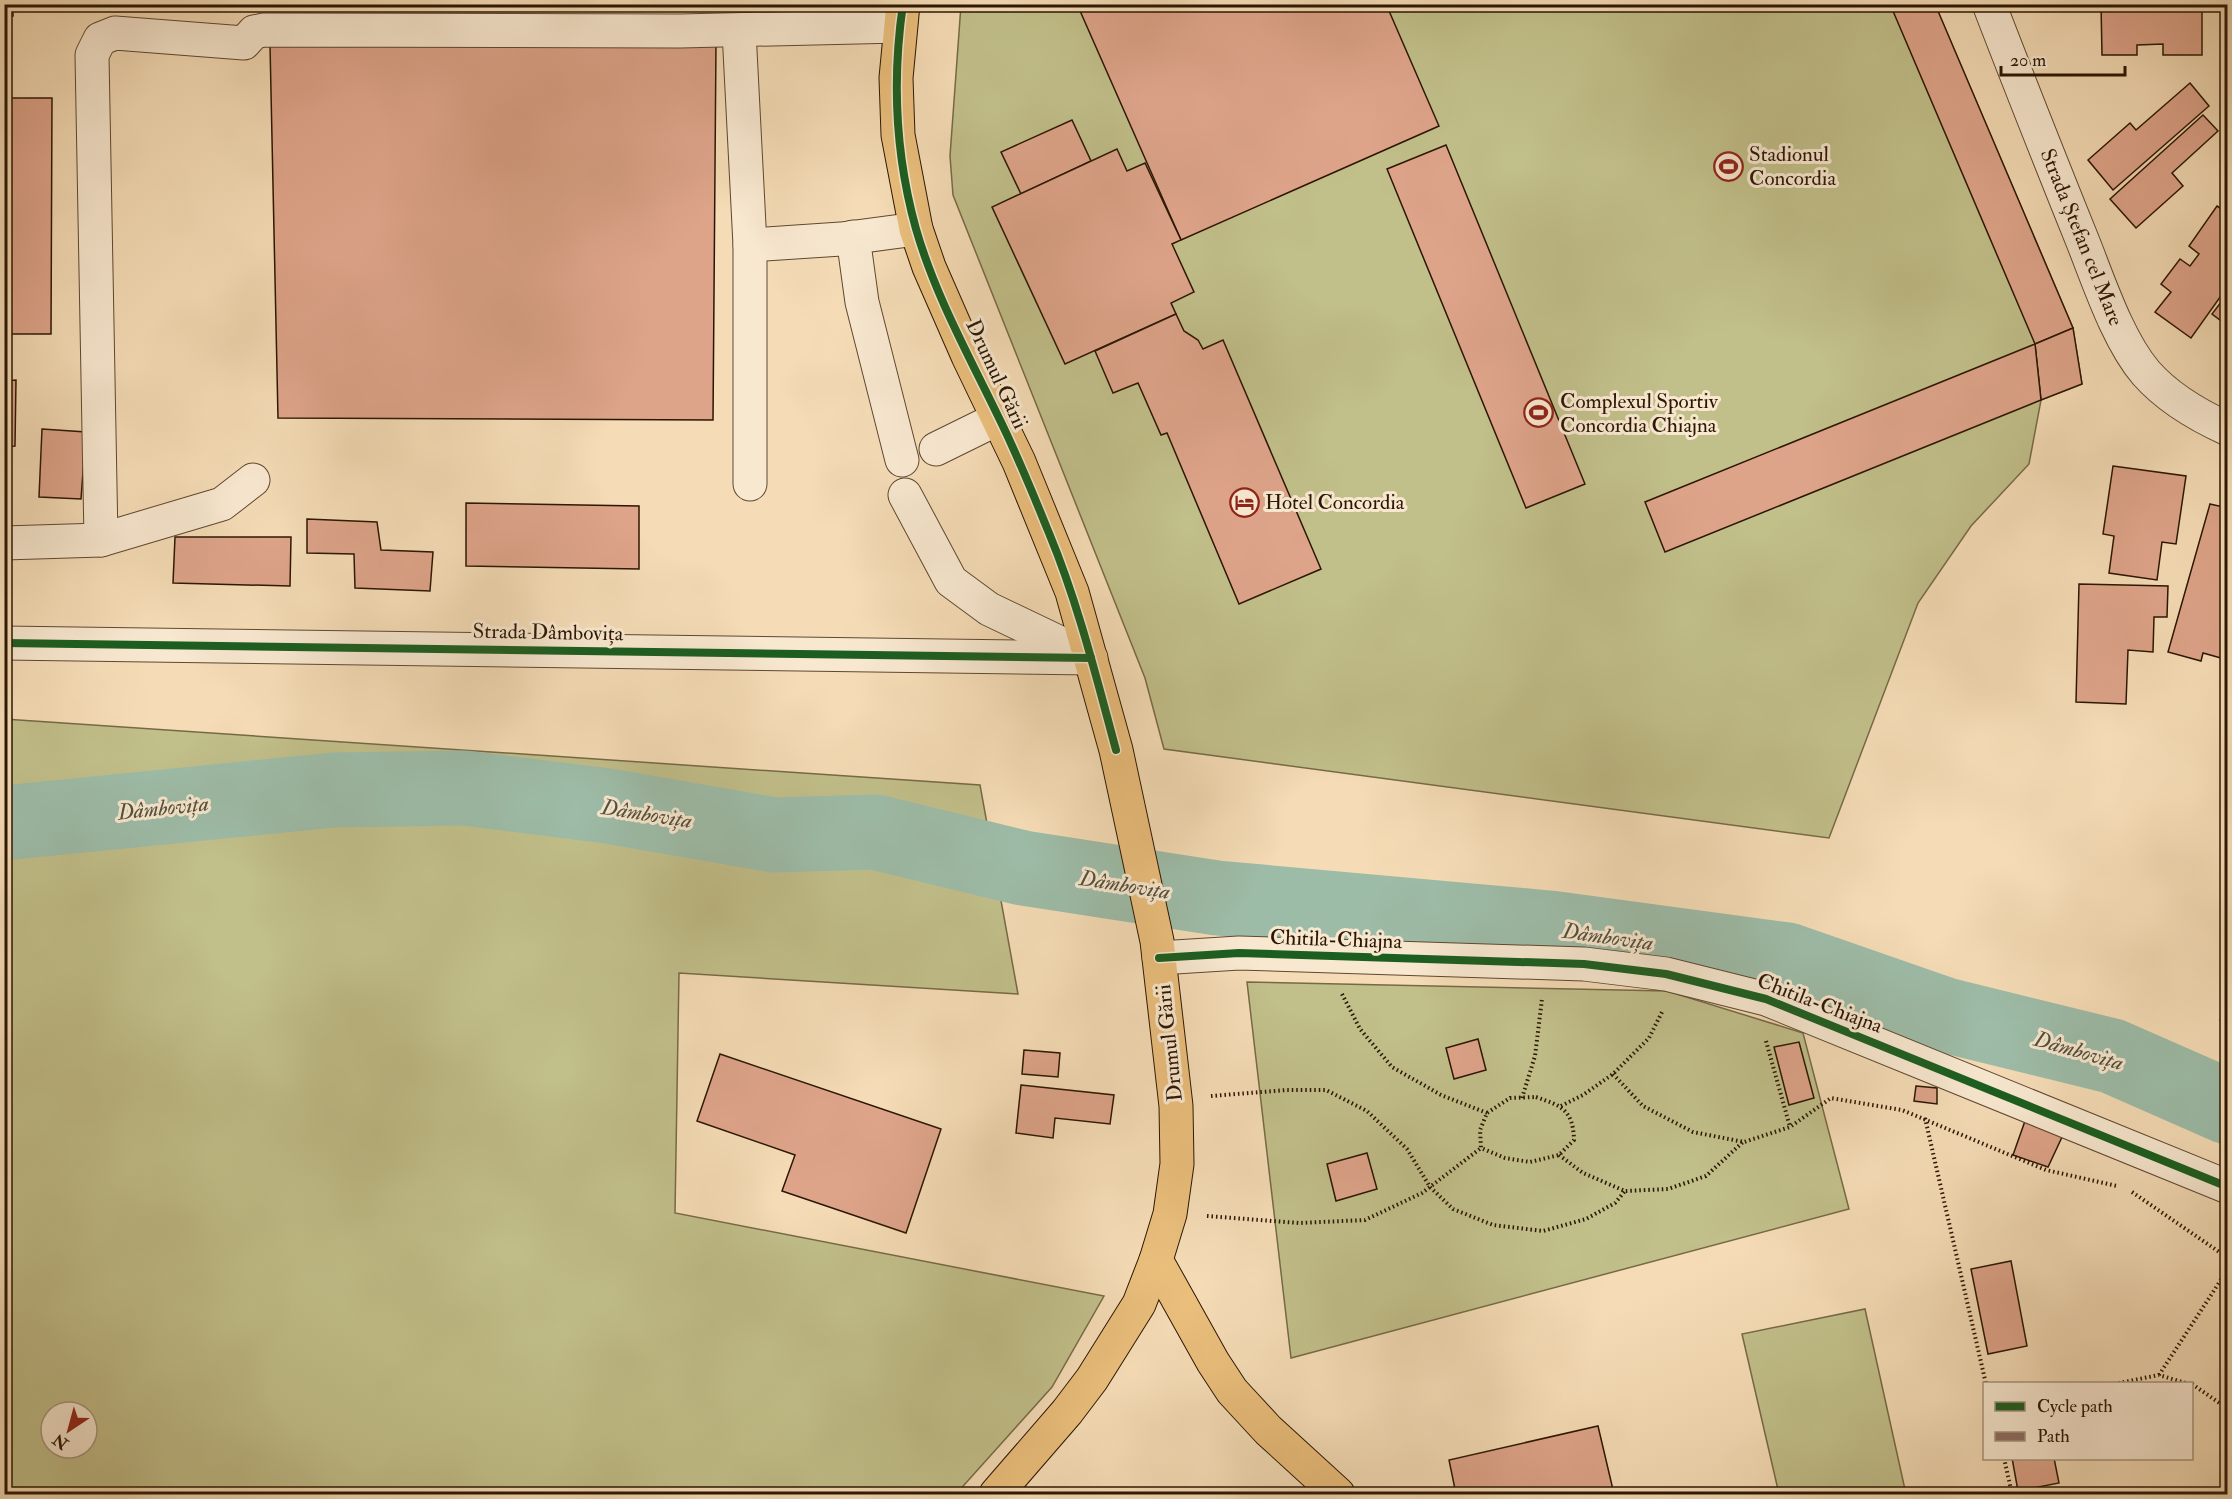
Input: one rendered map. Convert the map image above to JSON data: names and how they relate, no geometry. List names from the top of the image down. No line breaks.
{"streets":{"main road":["Drumul Gării"],"street":["Strada Ștefan cel Mare","Strada Dâmbovița","Chitila-Chiajna"]},"crossings":[["Drumul Gării","Strada Dâmbovița"],["Drumul Gării","Chitila-Chiajna"]],"water":["Dâmbovița"],"places":{"sports":["Stadionul Concordia","Complexul Sportiv Concordia Chiajna"],"hotel":["Hotel Concordia"]},"legend":["Cycle path","Path"],"scale_bar":"20 m","north":"bottom left"}
